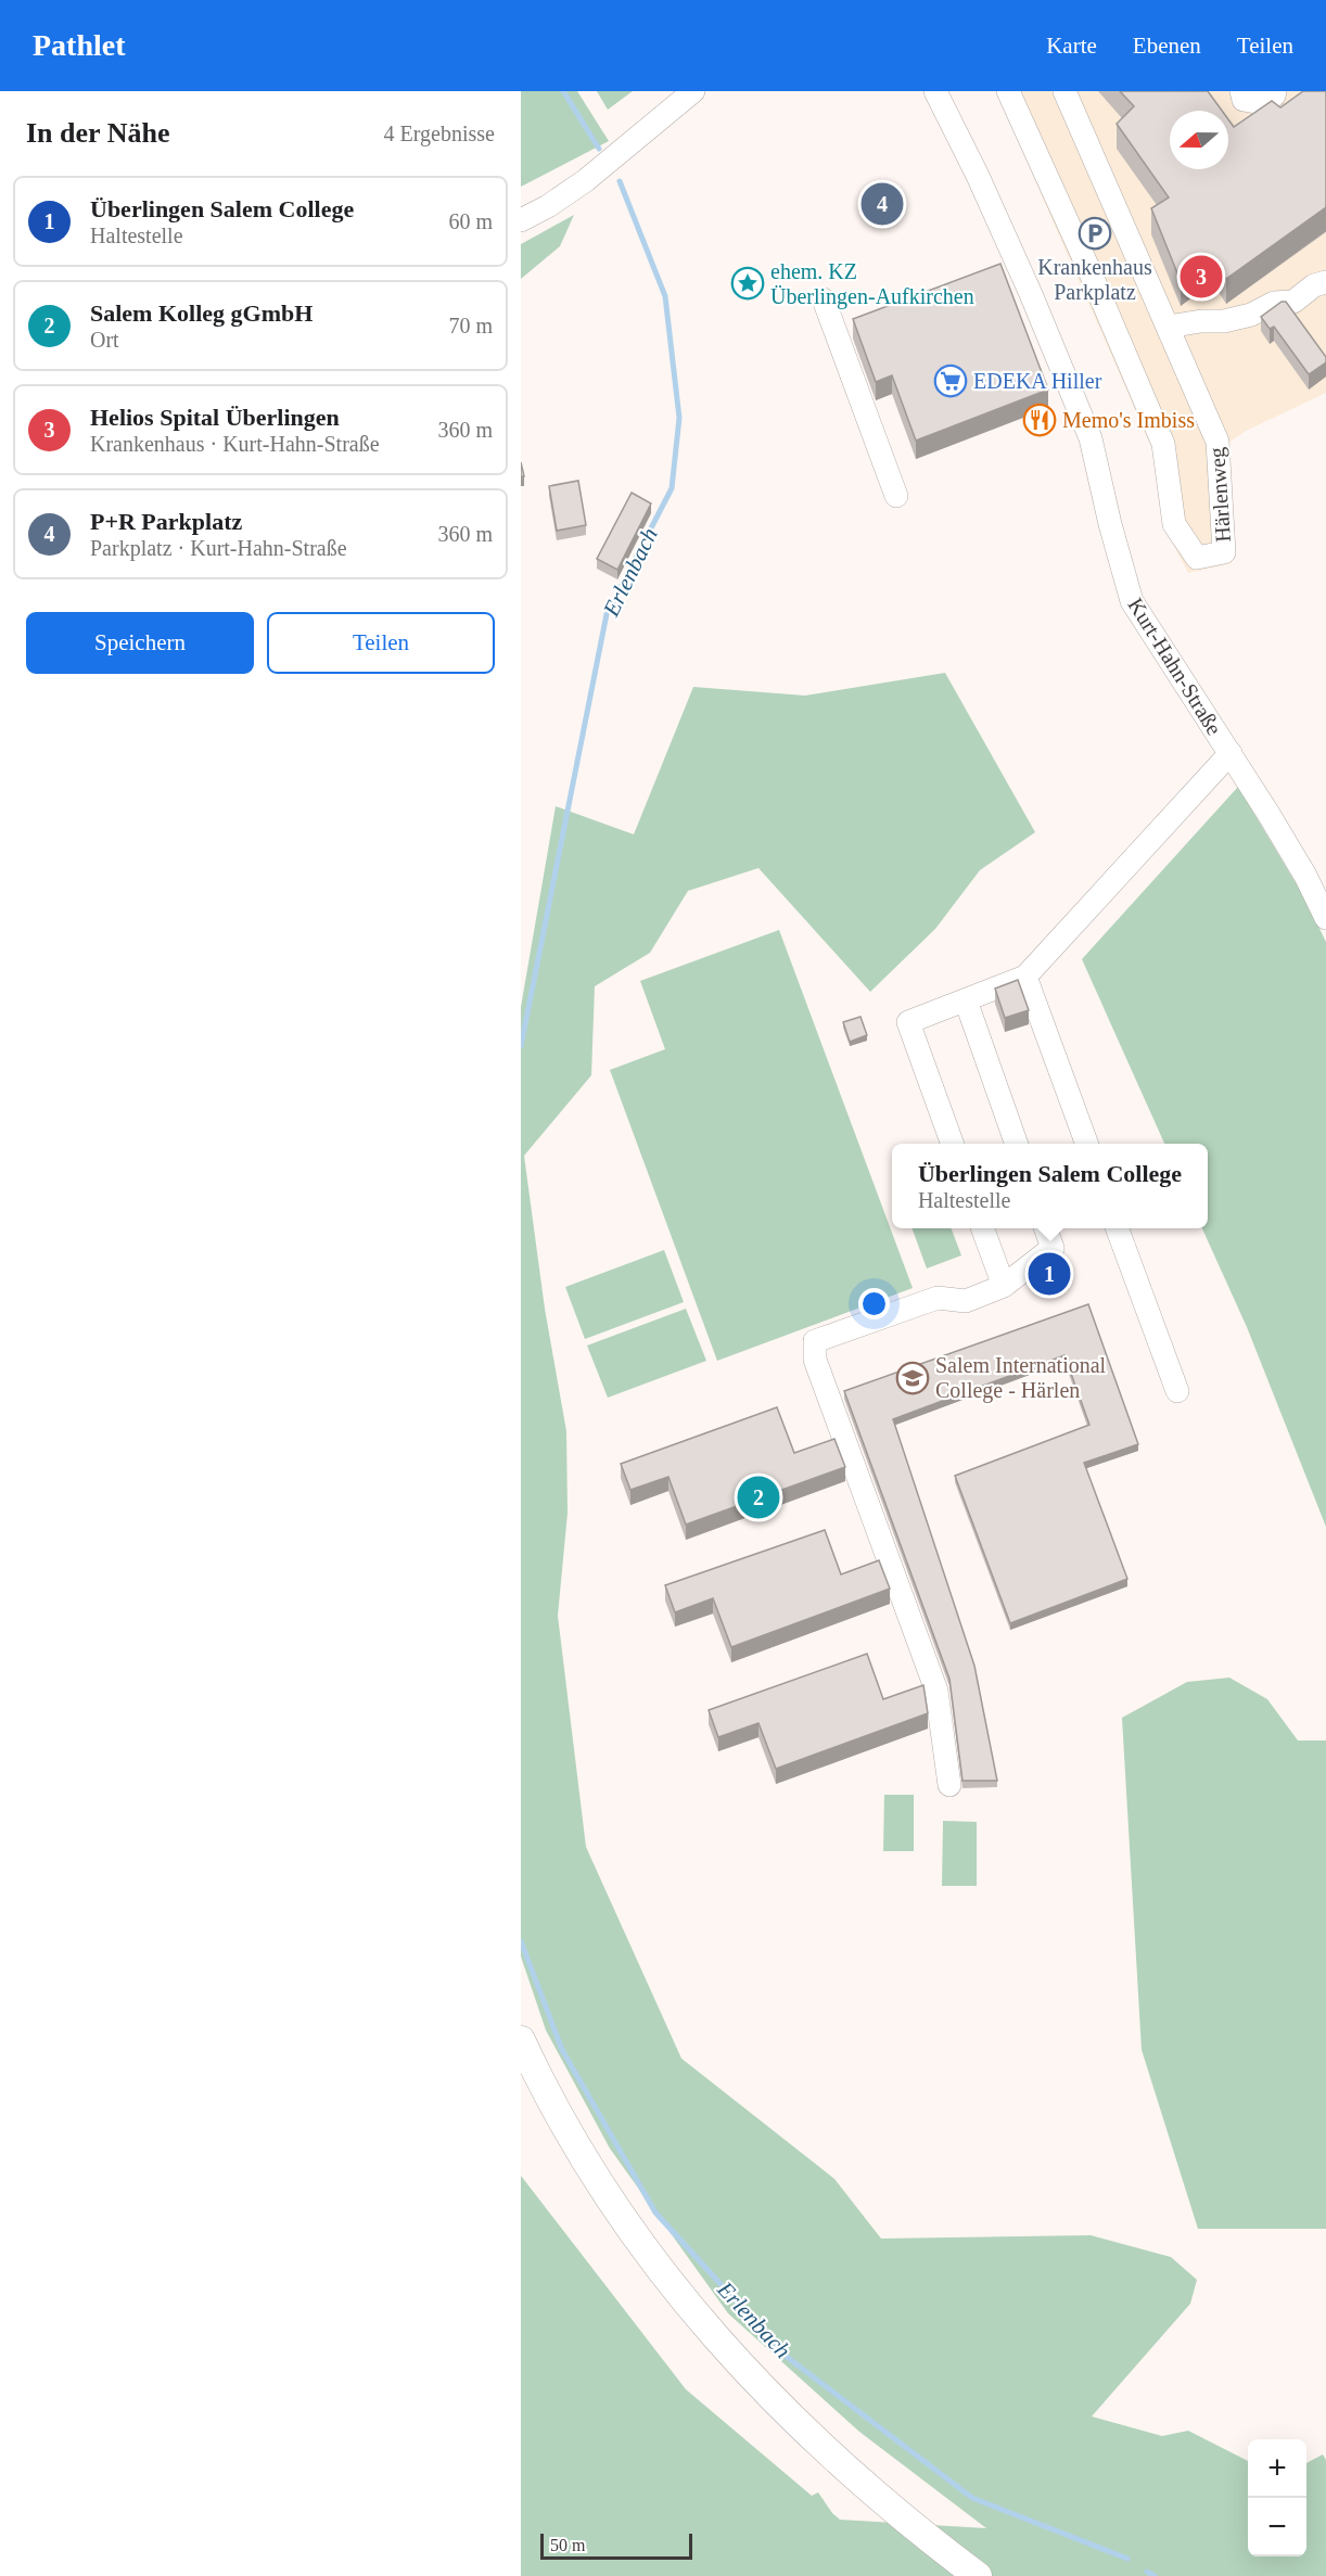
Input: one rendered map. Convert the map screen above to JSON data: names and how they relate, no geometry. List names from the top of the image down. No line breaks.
{"streets":{"street":["Härlenweg","Kurt-Hahn-Straße"]},"water":["Erlenbach"],"places":{"parking":["Krankenhaus Parkplatz"],"place":["ehem. KZ Überlingen-Aufkirchen"],"supermarket":["EDEKA Hiller"],"restaurant":["Memo's Imbiss"],"school or university":["Salem International College - Härlen"]},"scale_bar":"50 m","north":"left","page":{"header":"Pathlet","nav":["Karte","Ebenen","Teilen"],"heading":["In der Nähe","4 Ergebnisse"],"list":[{"mark":"1","name":"Überlingen Salem College","note":"Haltestelle","value":"60 m"},{"mark":"2","name":"Salem Kolleg gGmbH","note":"Ort","value":"70 m"},{"mark":"3","name":"Helios Spital Überlingen","note":"Krankenhaus · Kurt-Hahn-Straße","value":"360 m"},{"mark":"4","name":"P+R Parkplatz","note":"Parkplatz · Kurt-Hahn-Straße","value":"360 m"}],"pins":["4","3","1","2"],"buttons":["Speichern","Teilen"],"popup":["Überlingen Salem College","Haltestelle"],"map_buttons":["+","−"],"scale":"50 m"}}
